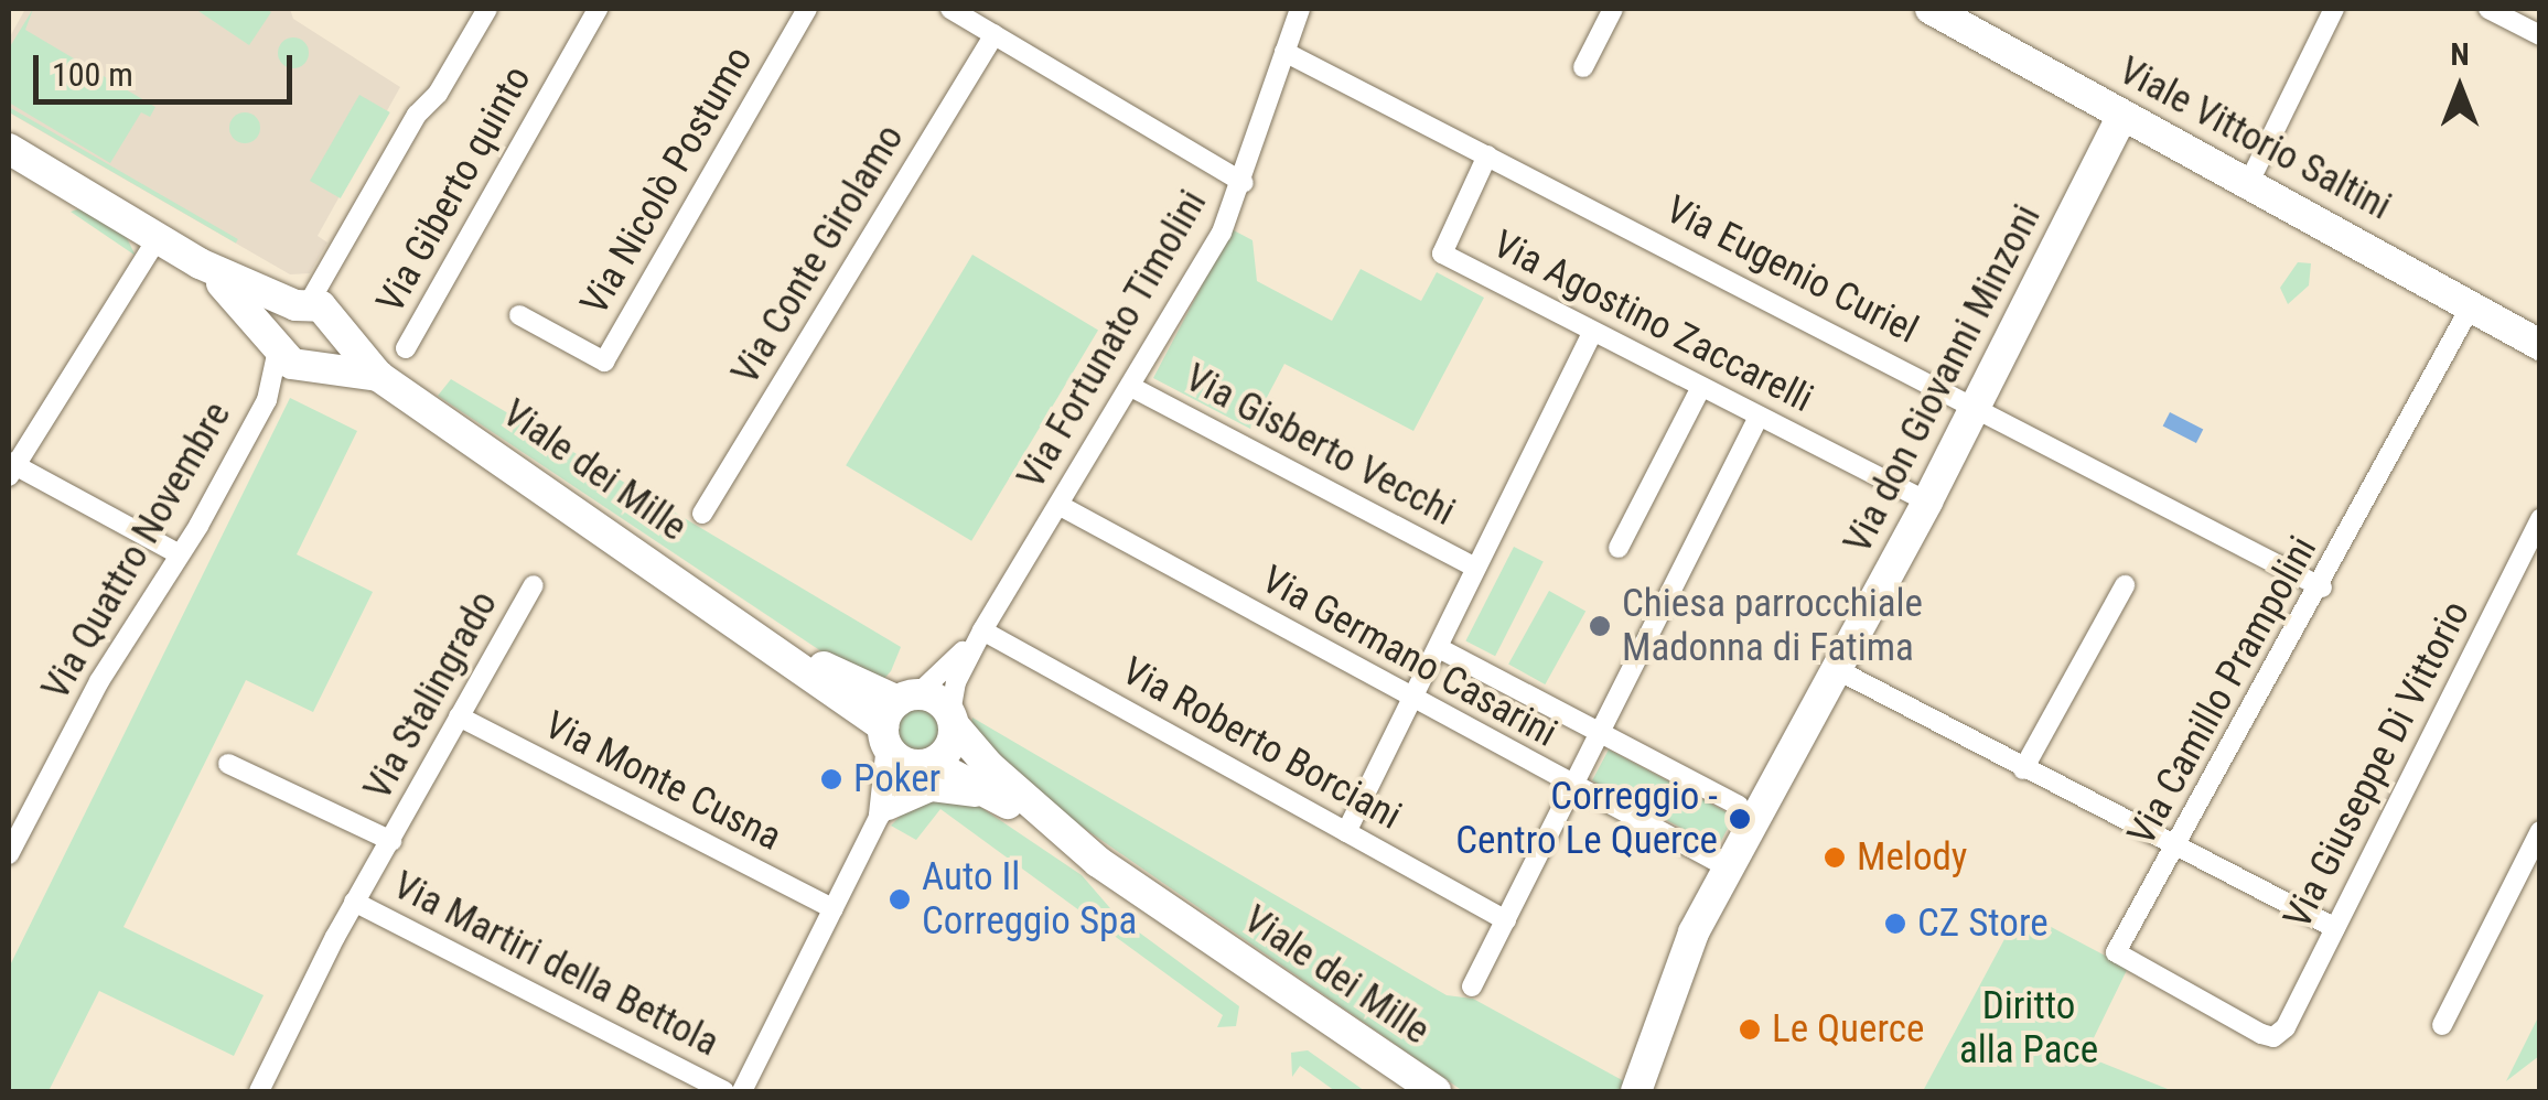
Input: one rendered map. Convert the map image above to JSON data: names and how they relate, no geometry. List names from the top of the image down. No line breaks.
{"streets":{"main road":["Viale Vittorio Saltini","Via don Giovanni Minzoni","Viale dei Mille"],"street":["Via Nicolò Postumo","Via Giberto quinto","Via Conte Girolamo","Via Eugenio Curiel","Via Agostino Zaccarelli","Via Fortunato Timolini","Via Gisberto Vecchi","Via Quattro Novembre","Via Germano Casarini","Via Camillo Prampolini","Via Stalingrado","Via Roberto Borciani","Via Giuseppe Di Vittorio","Via Monte Cusna","Via Martiri della Bettola"]},"crossings":[["Viale Vittorio Saltini","Via don Giovanni Minzoni"],["Viale Vittorio Saltini","Via Camillo Prampolini"],["Via Eugenio Curiel","Via Agostino Zaccarelli"],["Via Eugenio Curiel","Via Fortunato Timolini"],["Via Eugenio Curiel","Via don Giovanni Minzoni"],["Via Eugenio Curiel","Via Camillo Prampolini"],["Via Agostino Zaccarelli","Via don Giovanni Minzoni"],["Via Fortunato Timolini","Via Gisberto Vecchi"],["Via Fortunato Timolini","Viale dei Mille"],["Via Fortunato Timolini","Via Germano Casarini"],["Via Fortunato Timolini","Via Roberto Borciani"],["Via don Giovanni Minzoni","Via Germano Casarini"],["Viale dei Mille","Via Quattro Novembre"],["Via Camillo Prampolini","Via Giuseppe Di Vittorio"],["Via Stalingrado","Via Monte Cusna"],["Via Stalingrado","Via Martiri della Bettola"]],"parks":["Diritto alla Pace"],"places":["Chiesa parrocchiale Madonna di Fatima","Poker","Correggio - Centro Le Querce","Melody","Auto Il Correggio Spa","CZ Store","Le Querce"],"scale_bar":"100 m","north":"top"}
